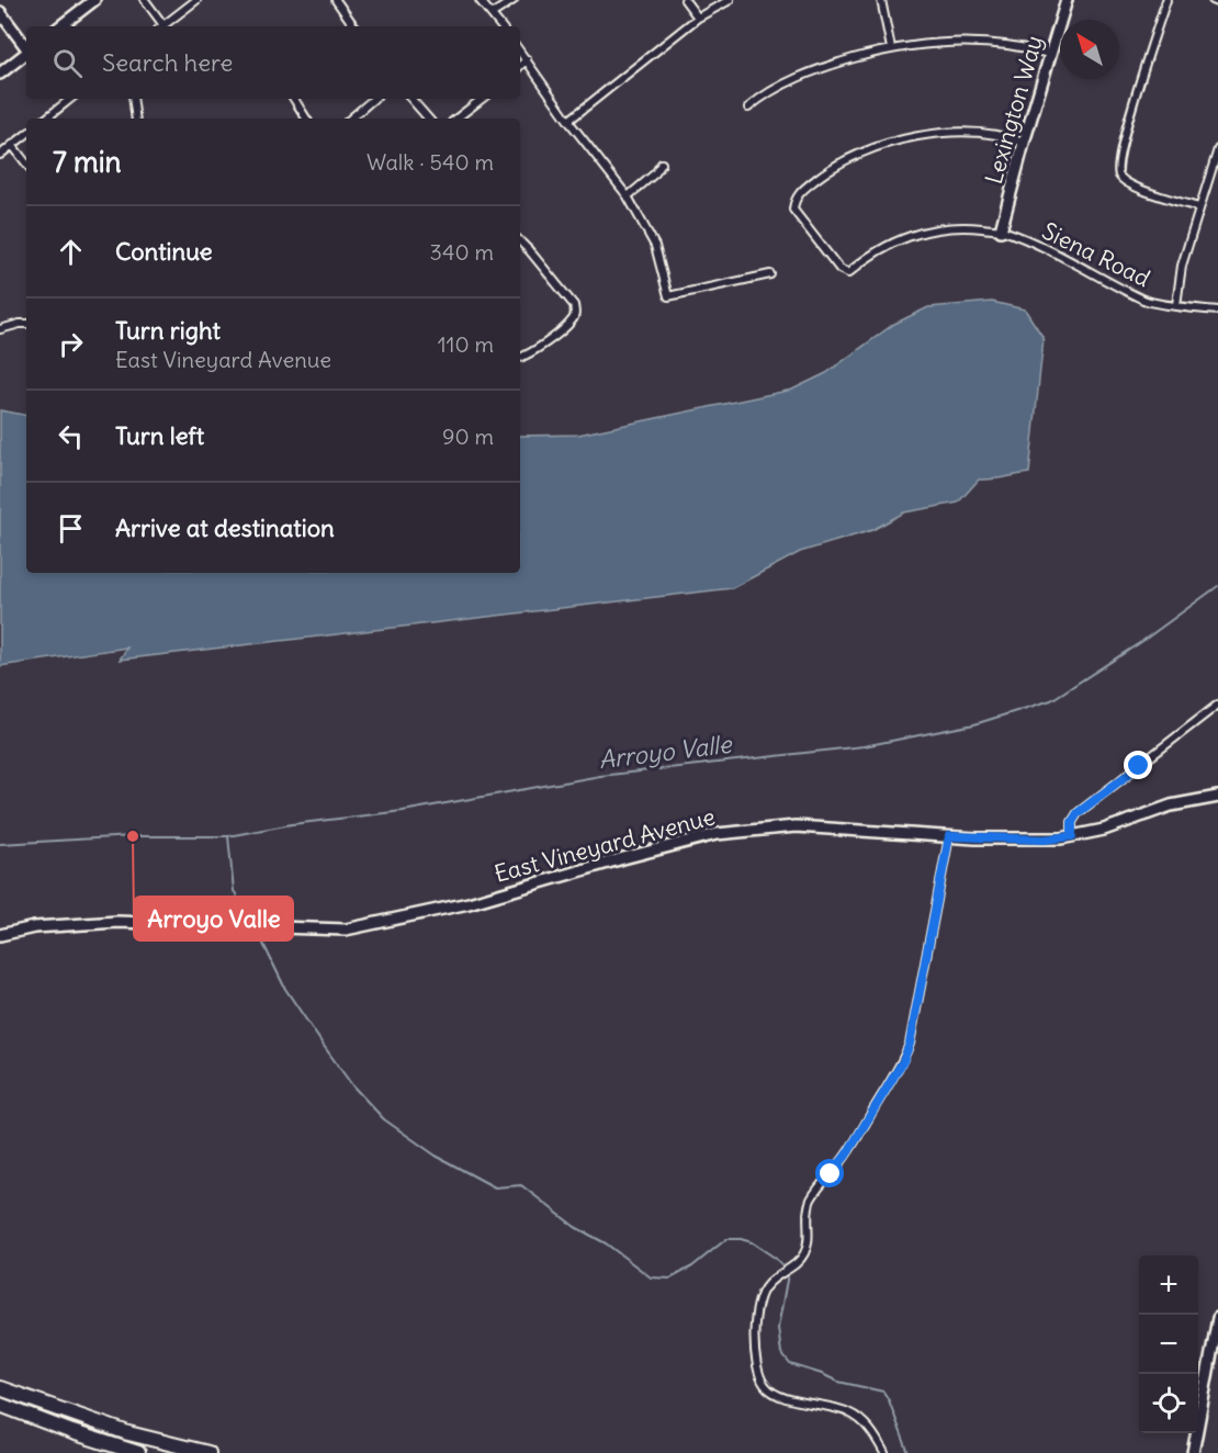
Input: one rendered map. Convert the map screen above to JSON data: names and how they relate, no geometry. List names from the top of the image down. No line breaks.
{"streets":{"street":["Lexington Way","Siena Road","East Vineyard Avenue"]},"crossings":[["Lexington Way","Siena Road"]],"water":["Arroyo Valle"],"places":["Arroyo Valle"],"north":"top left","page":{"search":"Search here","heading":["7 min","Walk · 540 m"],"list":[["Continue","340 m"],["Turn right","East Vineyard Avenue","110 m"],["Turn left","90 m"],"Arrive at destination"],"map_buttons":["+","−"]}}
